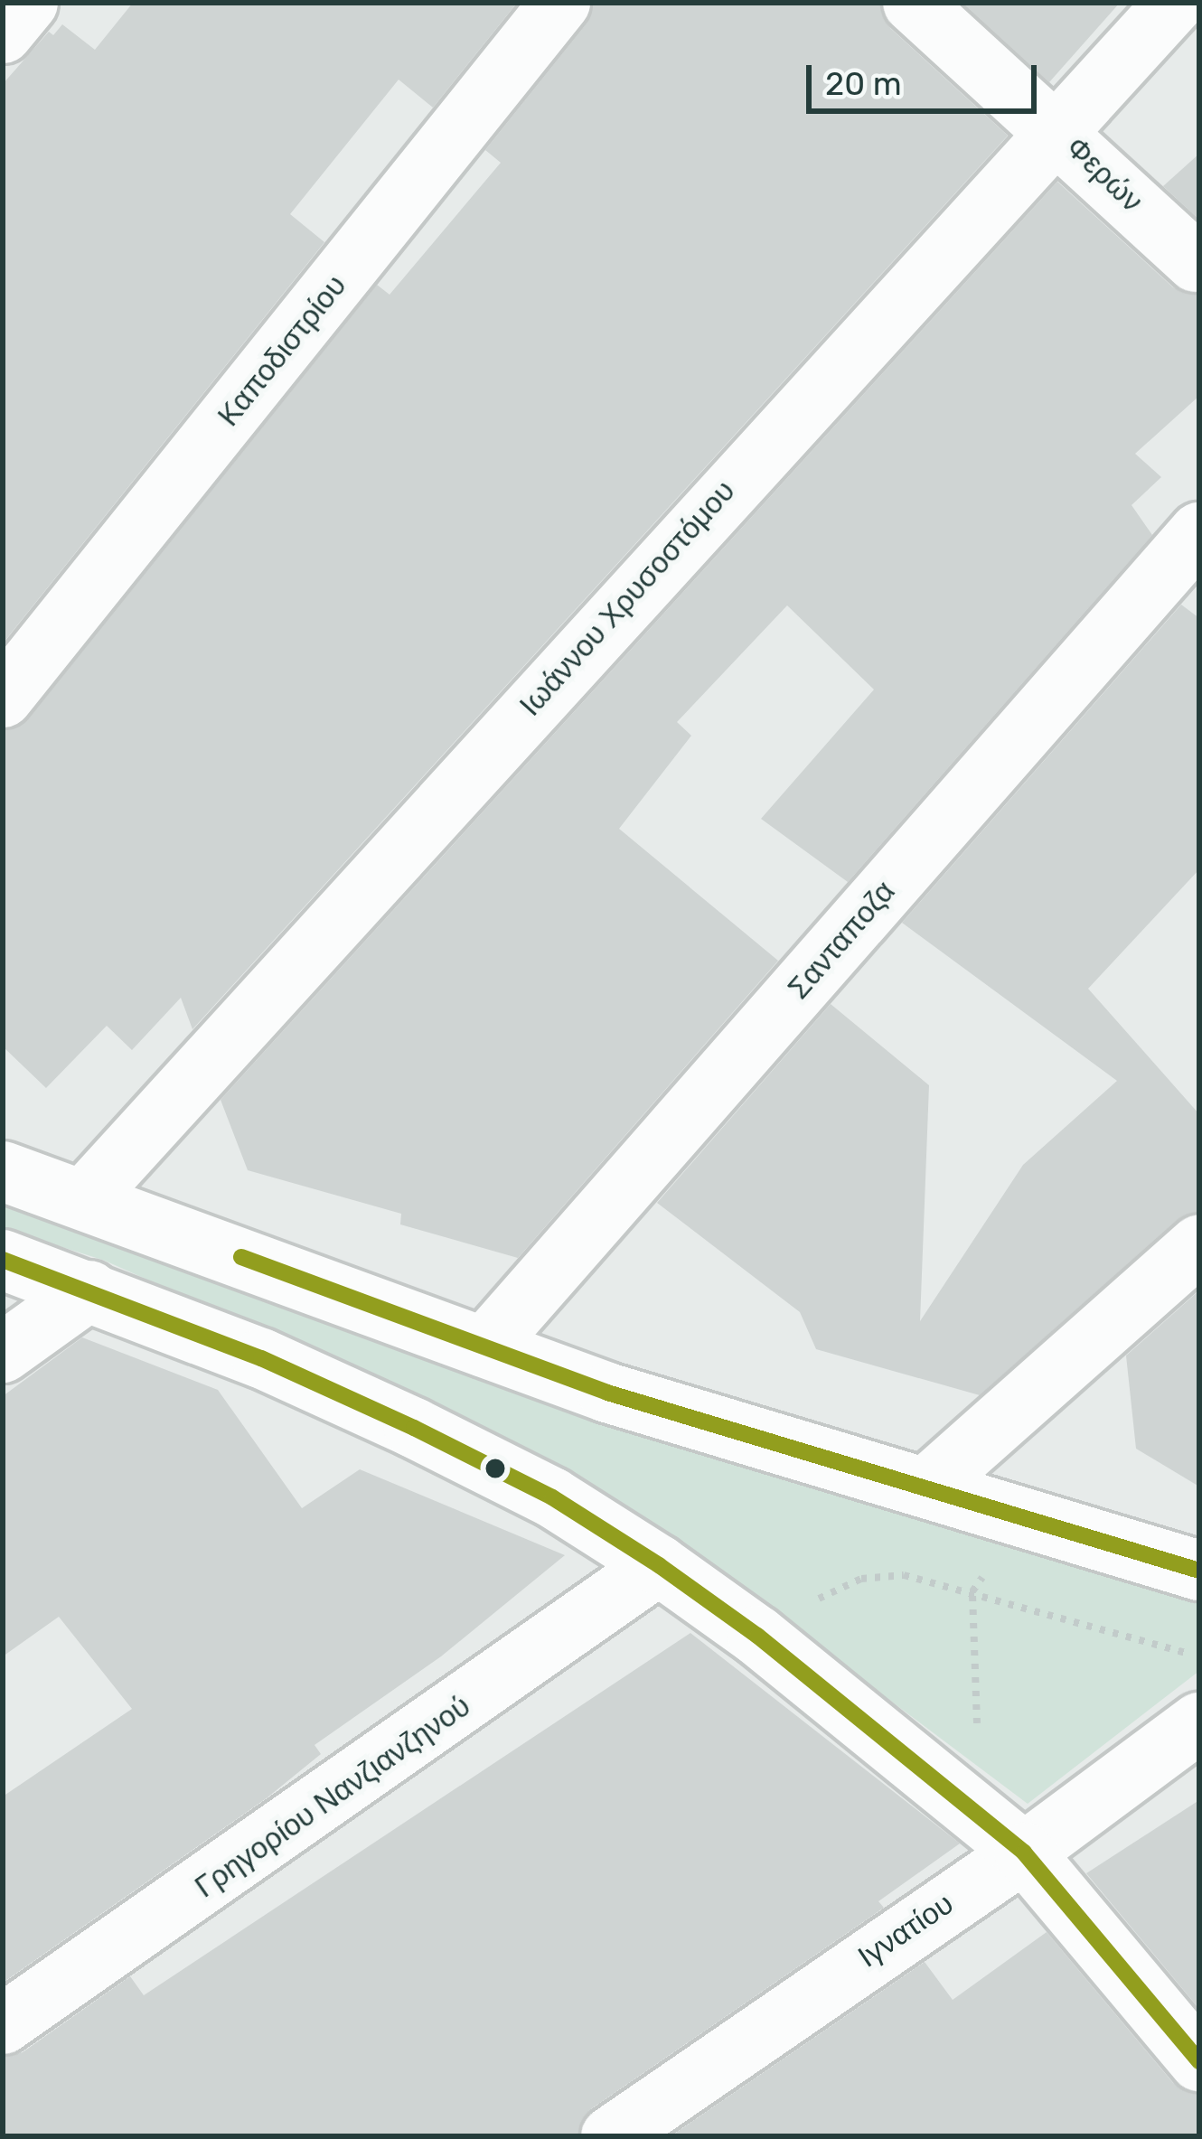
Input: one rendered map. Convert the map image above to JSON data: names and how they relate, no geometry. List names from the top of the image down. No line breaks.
{"streets":{"street":["Φερών","Καποδιστρίου","Ιωάννου Χρυσοστόμου","Σανταποζα","Γρηγορίου Νανζιανζηνού","Ιγνατίου"]},"crossings":[["Φερών","Ιωάννου Χρυσοστόμου"]],"scale_bar":"20 m"}
